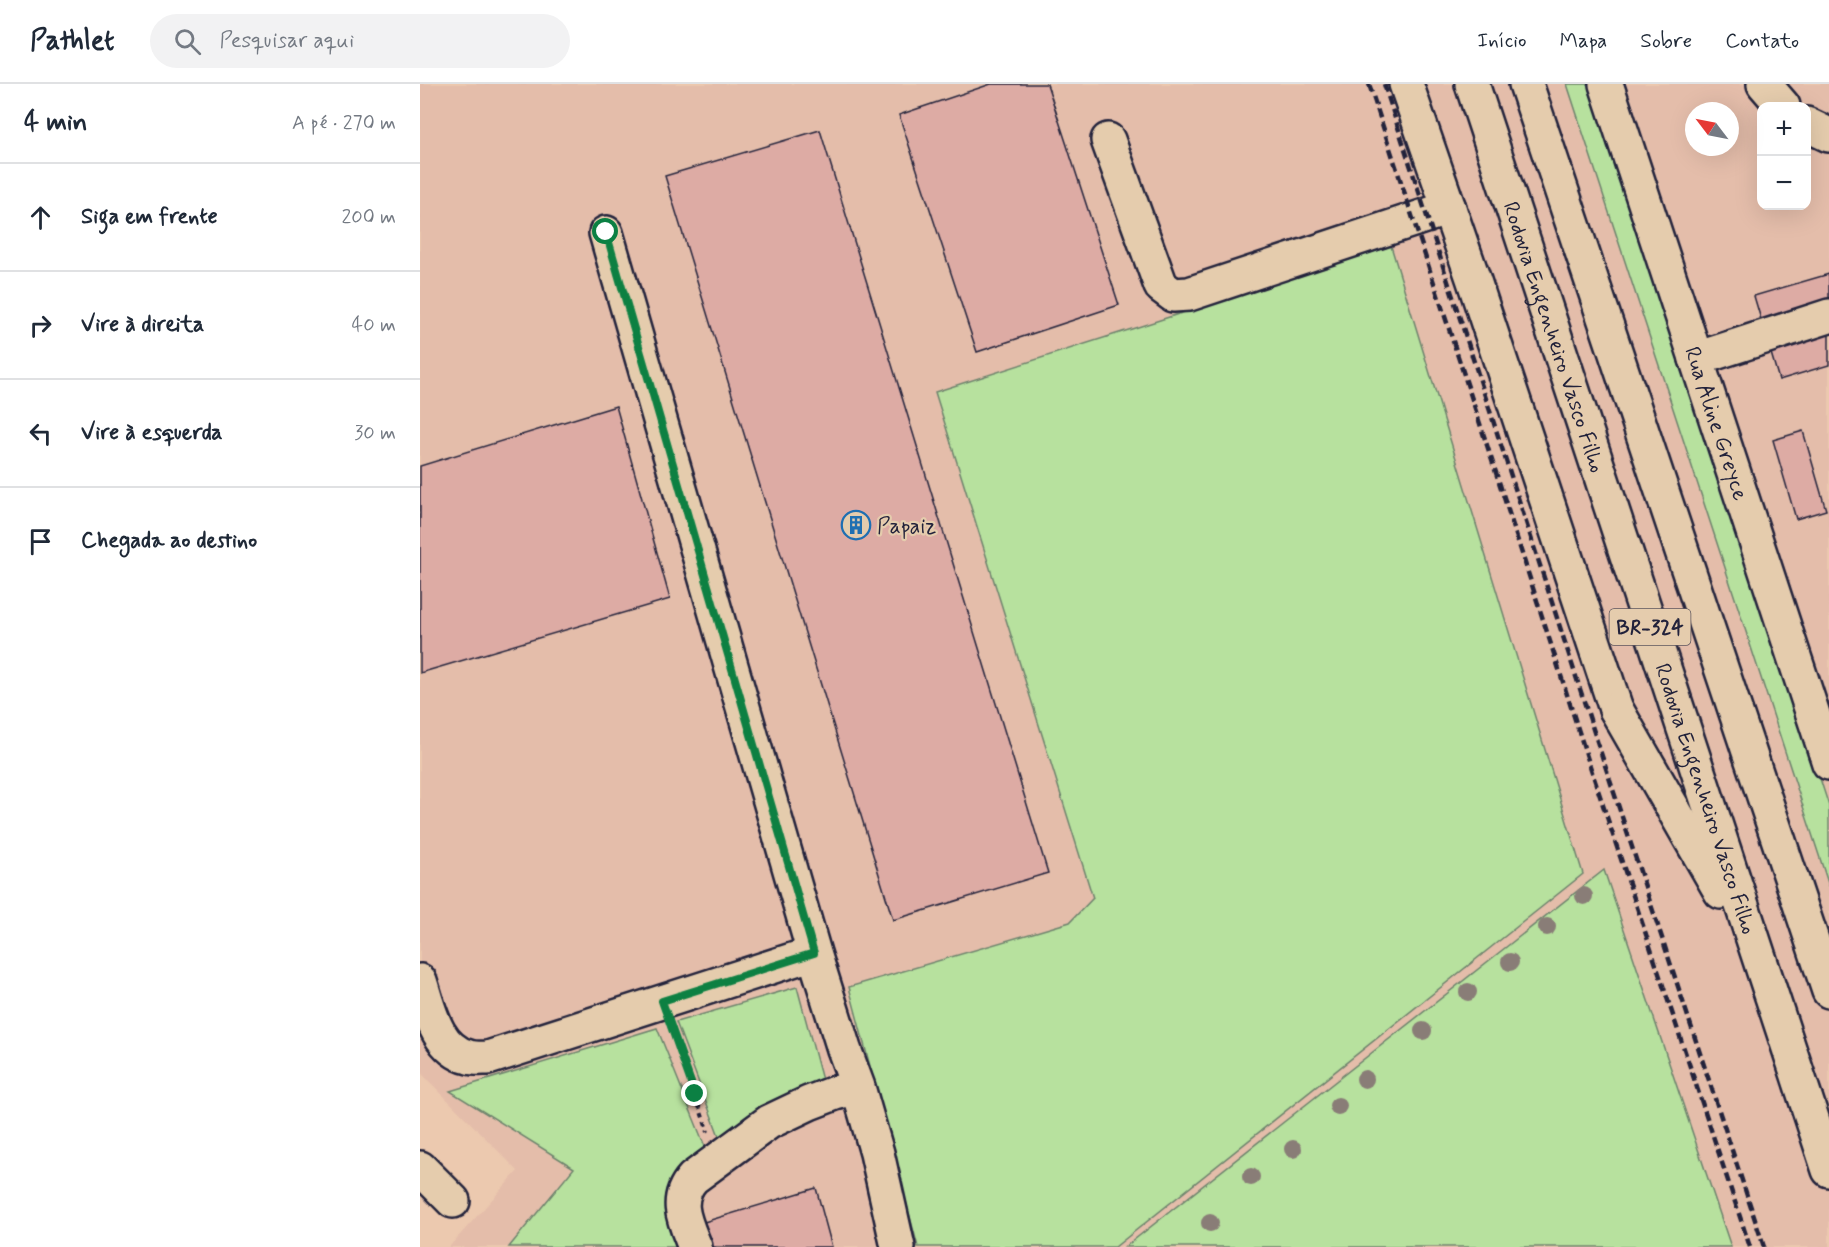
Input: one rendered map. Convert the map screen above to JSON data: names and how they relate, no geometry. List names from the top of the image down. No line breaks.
{"streets":{"main road":["Rodovia Engenheiro Vasco Filho","Rua Aline Greyce","BR-324"]},"places":{"building":["Papaiz"]},"north":"top left","page":{"header":"Pathlet","search":"Pesquisar aqui","nav":["Início","Mapa","Sobre","Contato"],"heading":["4 min","A pé · 270 m"],"map_buttons":["+","−"],"list":[["Siga em frente","200 m"],["Vire à direita","40 m"],["Vire à esquerda","30 m"],"Chegada ao destino"]}}
